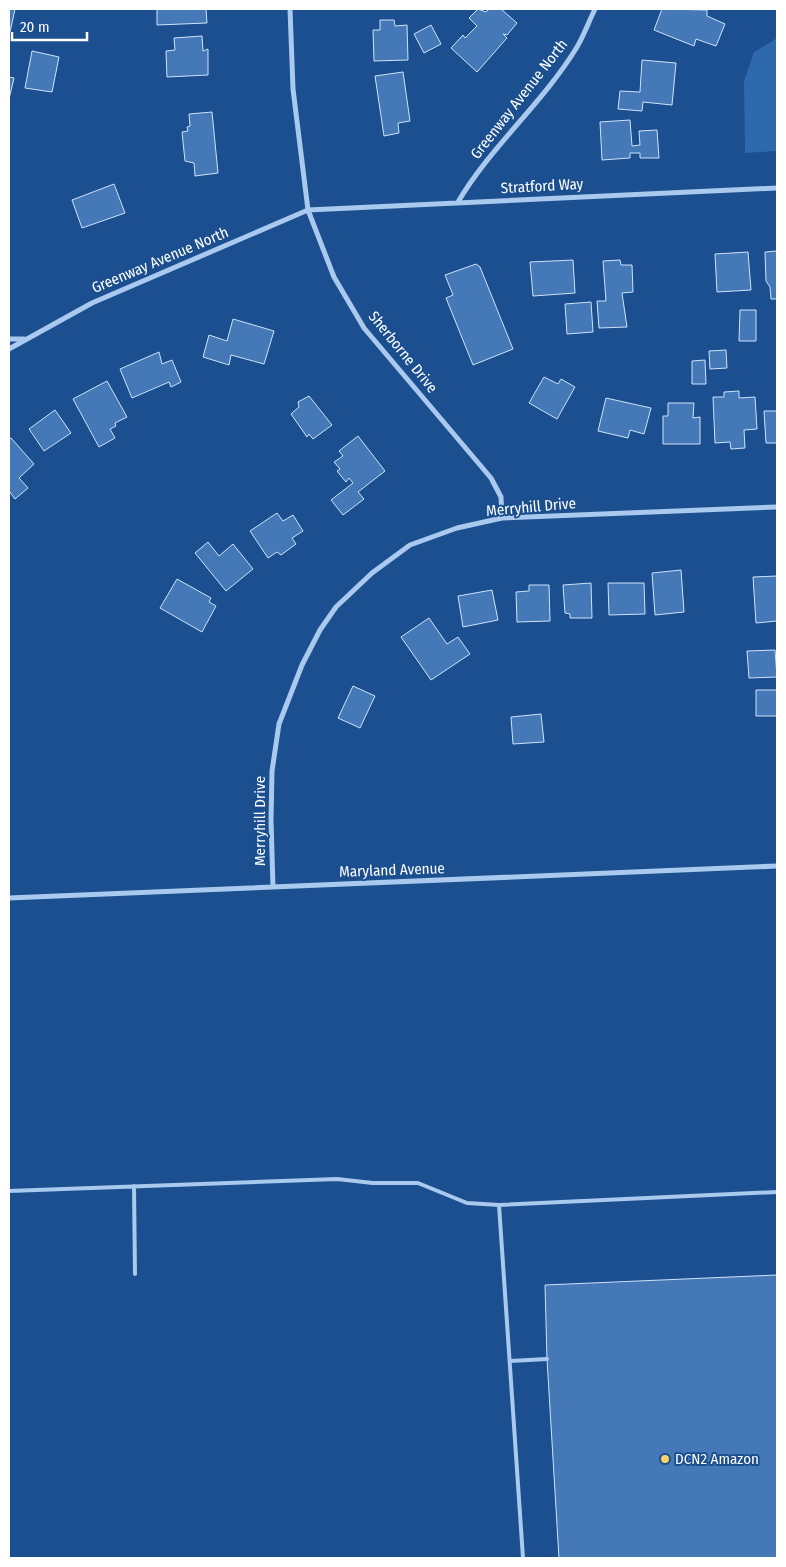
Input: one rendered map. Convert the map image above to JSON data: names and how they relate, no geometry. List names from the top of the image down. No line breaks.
{"streets":{"street":["Greenway Avenue North","Stratford Way","Sherborne Drive","Merryhill Drive","Maryland Avenue"]},"crossings":[["Greenway Avenue North","Stratford Way"],["Greenway Avenue North","Sherborne Drive"],["Stratford Way","Sherborne Drive"],["Sherborne Drive","Merryhill Drive"],["Merryhill Drive","Maryland Avenue"]],"places":["DCN2 Amazon"],"scale_bar":"20 m"}
